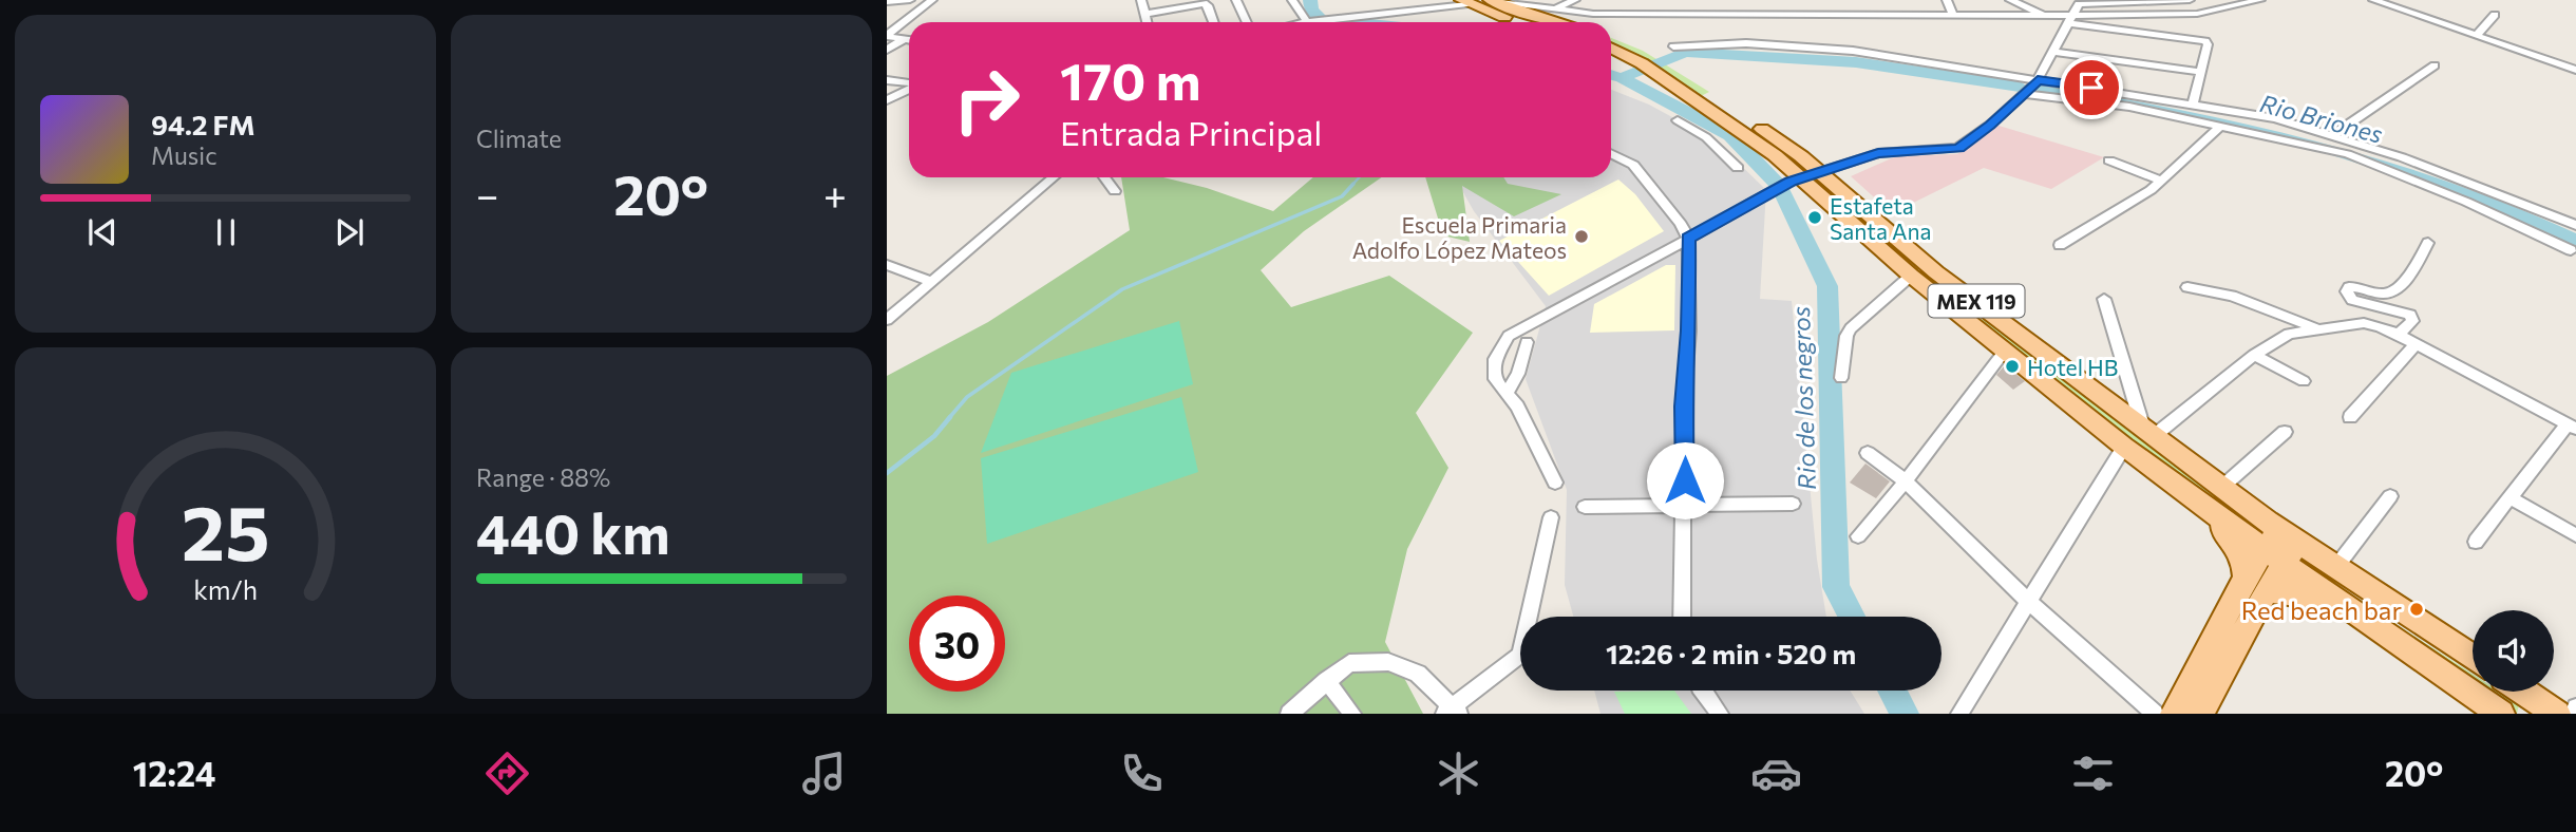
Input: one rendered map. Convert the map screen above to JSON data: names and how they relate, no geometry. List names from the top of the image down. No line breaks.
{"streets":{"main road":["MEX 119"]},"water":["Rio Briones","Rio de los negros"],"places":["Estafeta Santa Ana","Escuela Primaria Adolfo López Mateos","Hotel HB","Red beach bar"],"page":{"tile":["Climate",["Range · 88%","440 km"]],"turn":["170 m","Entrada Principal"],"song":["94.2 FM","Music"],"heat":["−","20°","+"],"limit":"30","trip":"12:26 · 2 min · 520 m","tabs":["12:24","20°"],"gauge":["25","km/h"]}}
